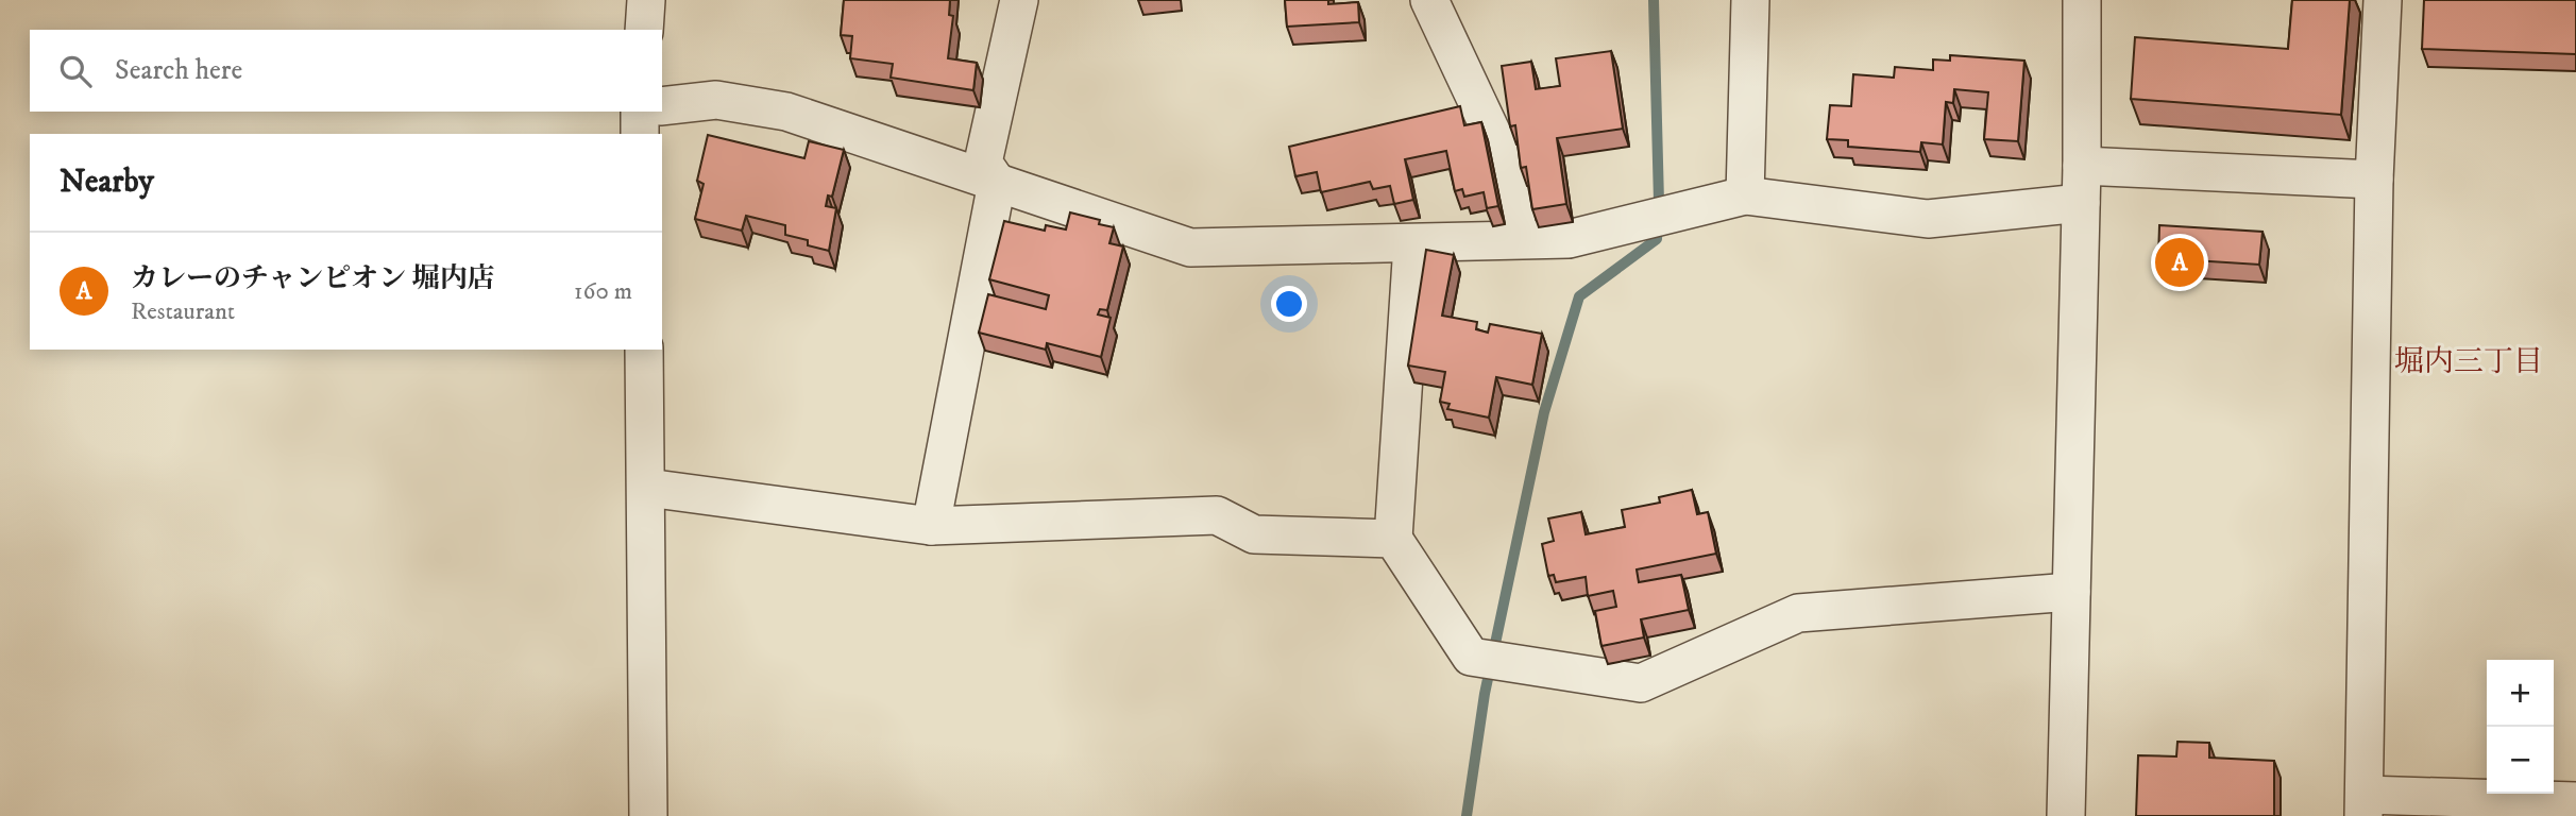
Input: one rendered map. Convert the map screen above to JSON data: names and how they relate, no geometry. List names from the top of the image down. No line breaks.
{"districts":["堀内三丁目"],"page":{"search":"Search here","heading":"Nearby","list":[{"mark":"A","name":"カレーのチャンピオン 堀内店","note":"Restaurant","value":"160 m"}],"pins":"A","map_buttons":["+","−"]}}
